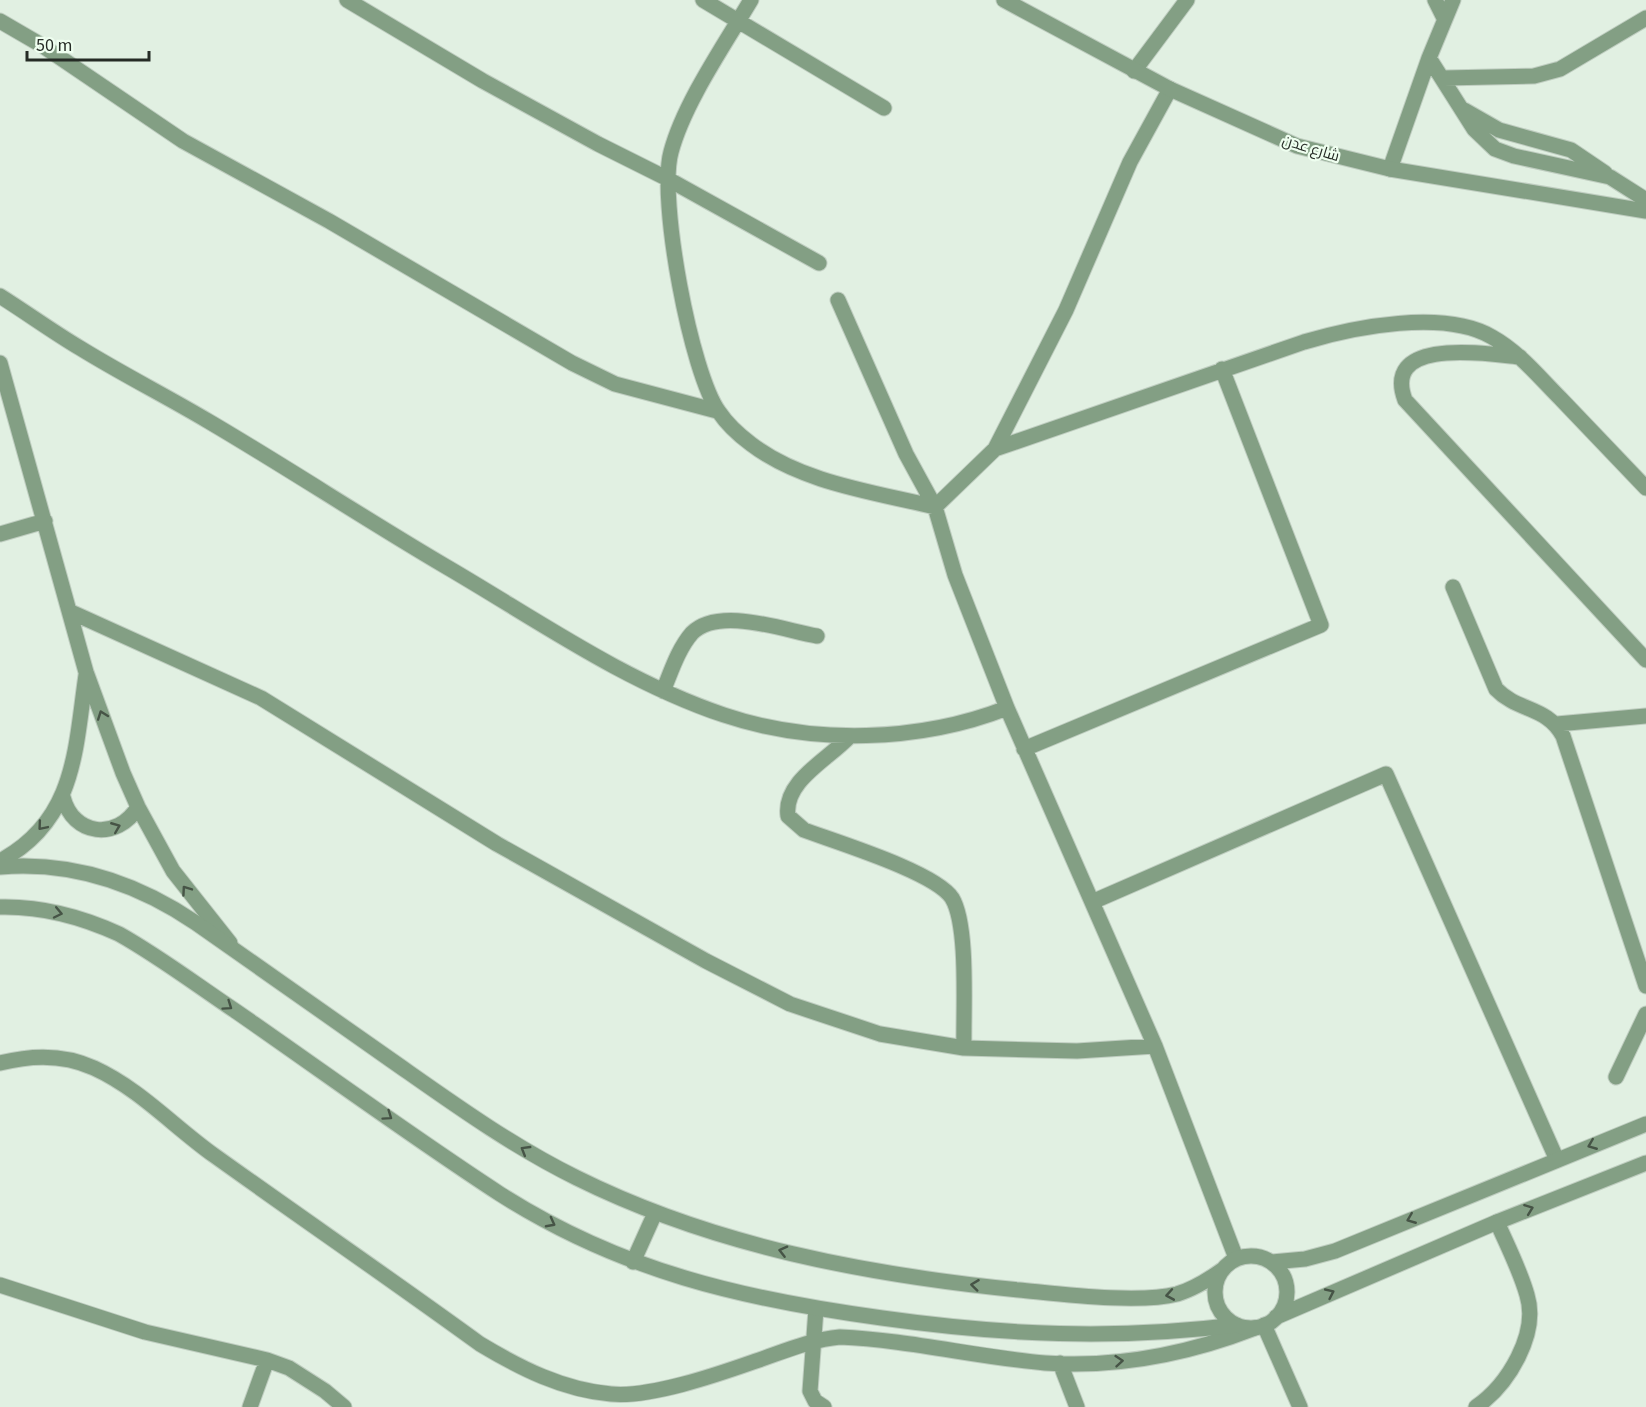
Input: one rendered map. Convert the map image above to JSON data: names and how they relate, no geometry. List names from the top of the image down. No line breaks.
{"streets":{"street":["شارع عدن"]},"scale_bar":"50 m"}
